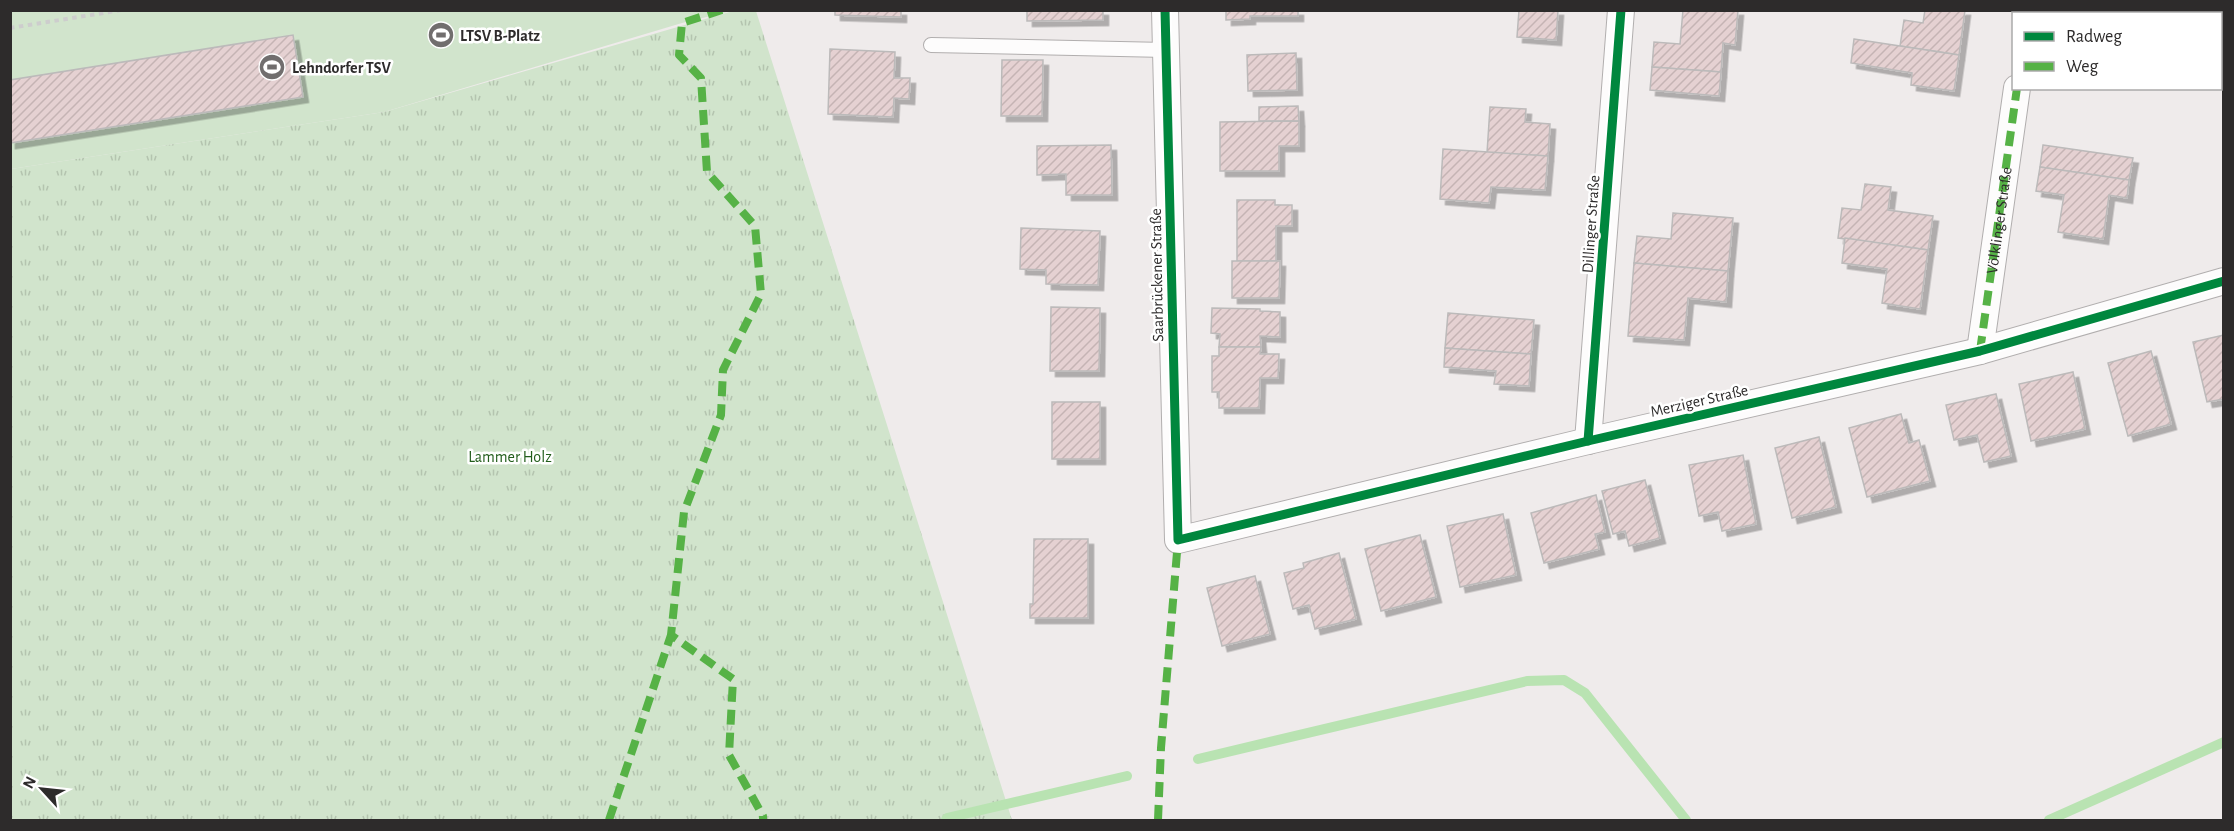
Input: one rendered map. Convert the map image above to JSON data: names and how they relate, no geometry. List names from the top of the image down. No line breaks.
{"streets":{"street":["Völklinger Straße","Dillinger Straße","Saarbrückener Straße","Merziger Straße"]},"crossings":[["Völklinger Straße","Merziger Straße"],["Dillinger Straße","Merziger Straße"],["Saarbrückener Straße","Merziger Straße"]],"parks":["Lammer Holz"],"places":{"sports":["LTSV B-Platz","Lehndorfer TSV"]},"legend":["Radweg","Weg"],"north":"top left"}
